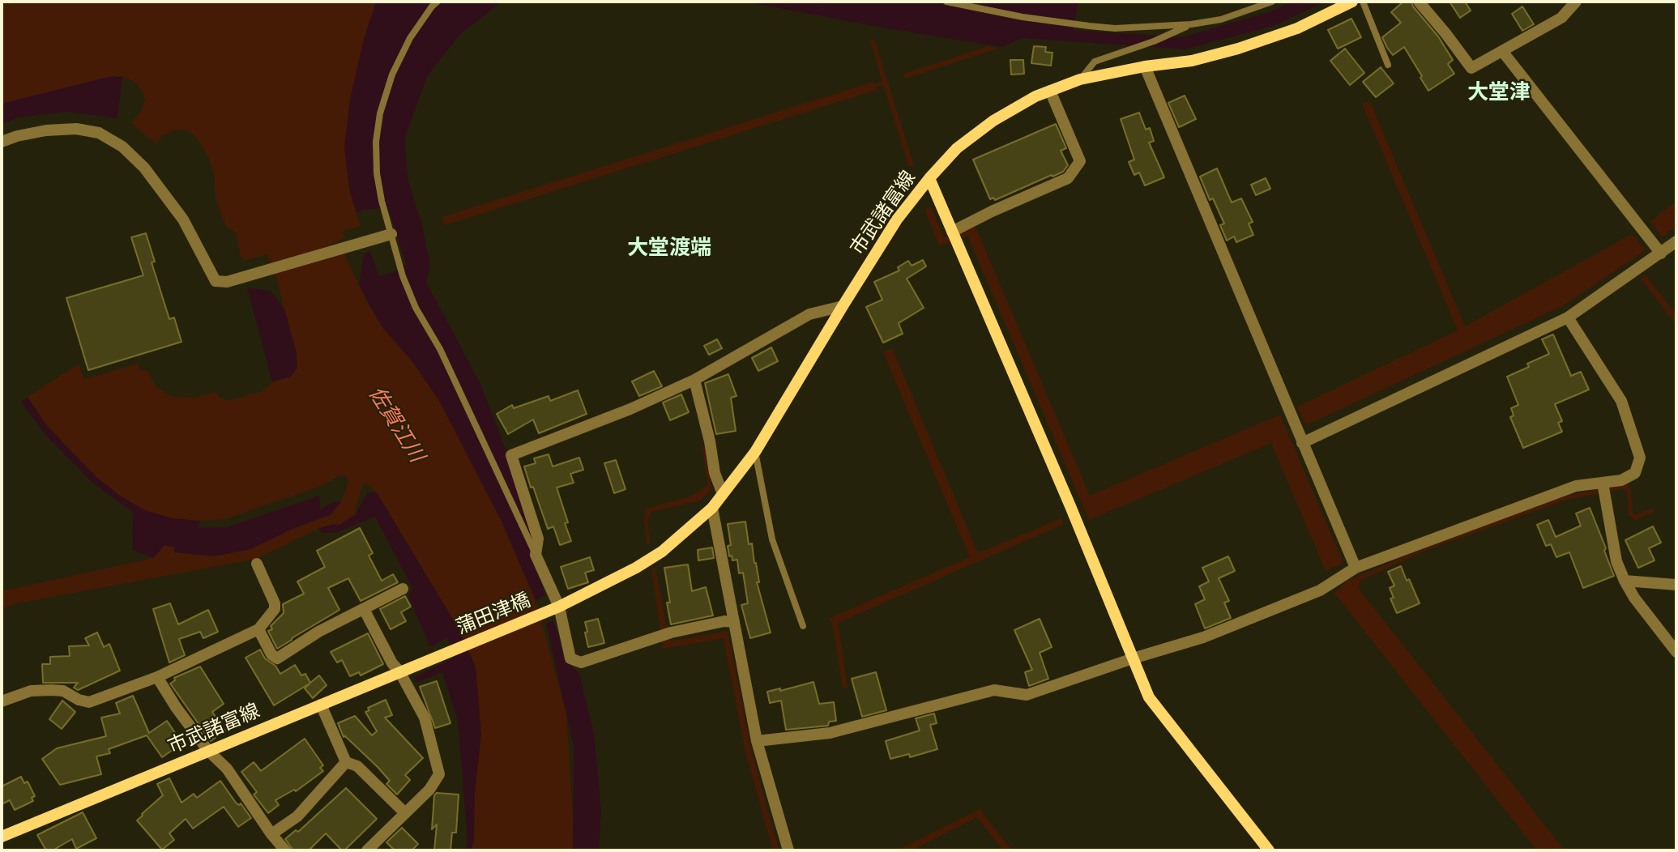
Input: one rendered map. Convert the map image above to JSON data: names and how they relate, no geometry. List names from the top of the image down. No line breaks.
{"streets":{"main road":["市武諸富線","蒲田津橋"]},"crossings":[["市武諸富線","蒲田津橋"]],"districts":["大堂津","大堂渡端"],"water":["佐賀江川"]}
